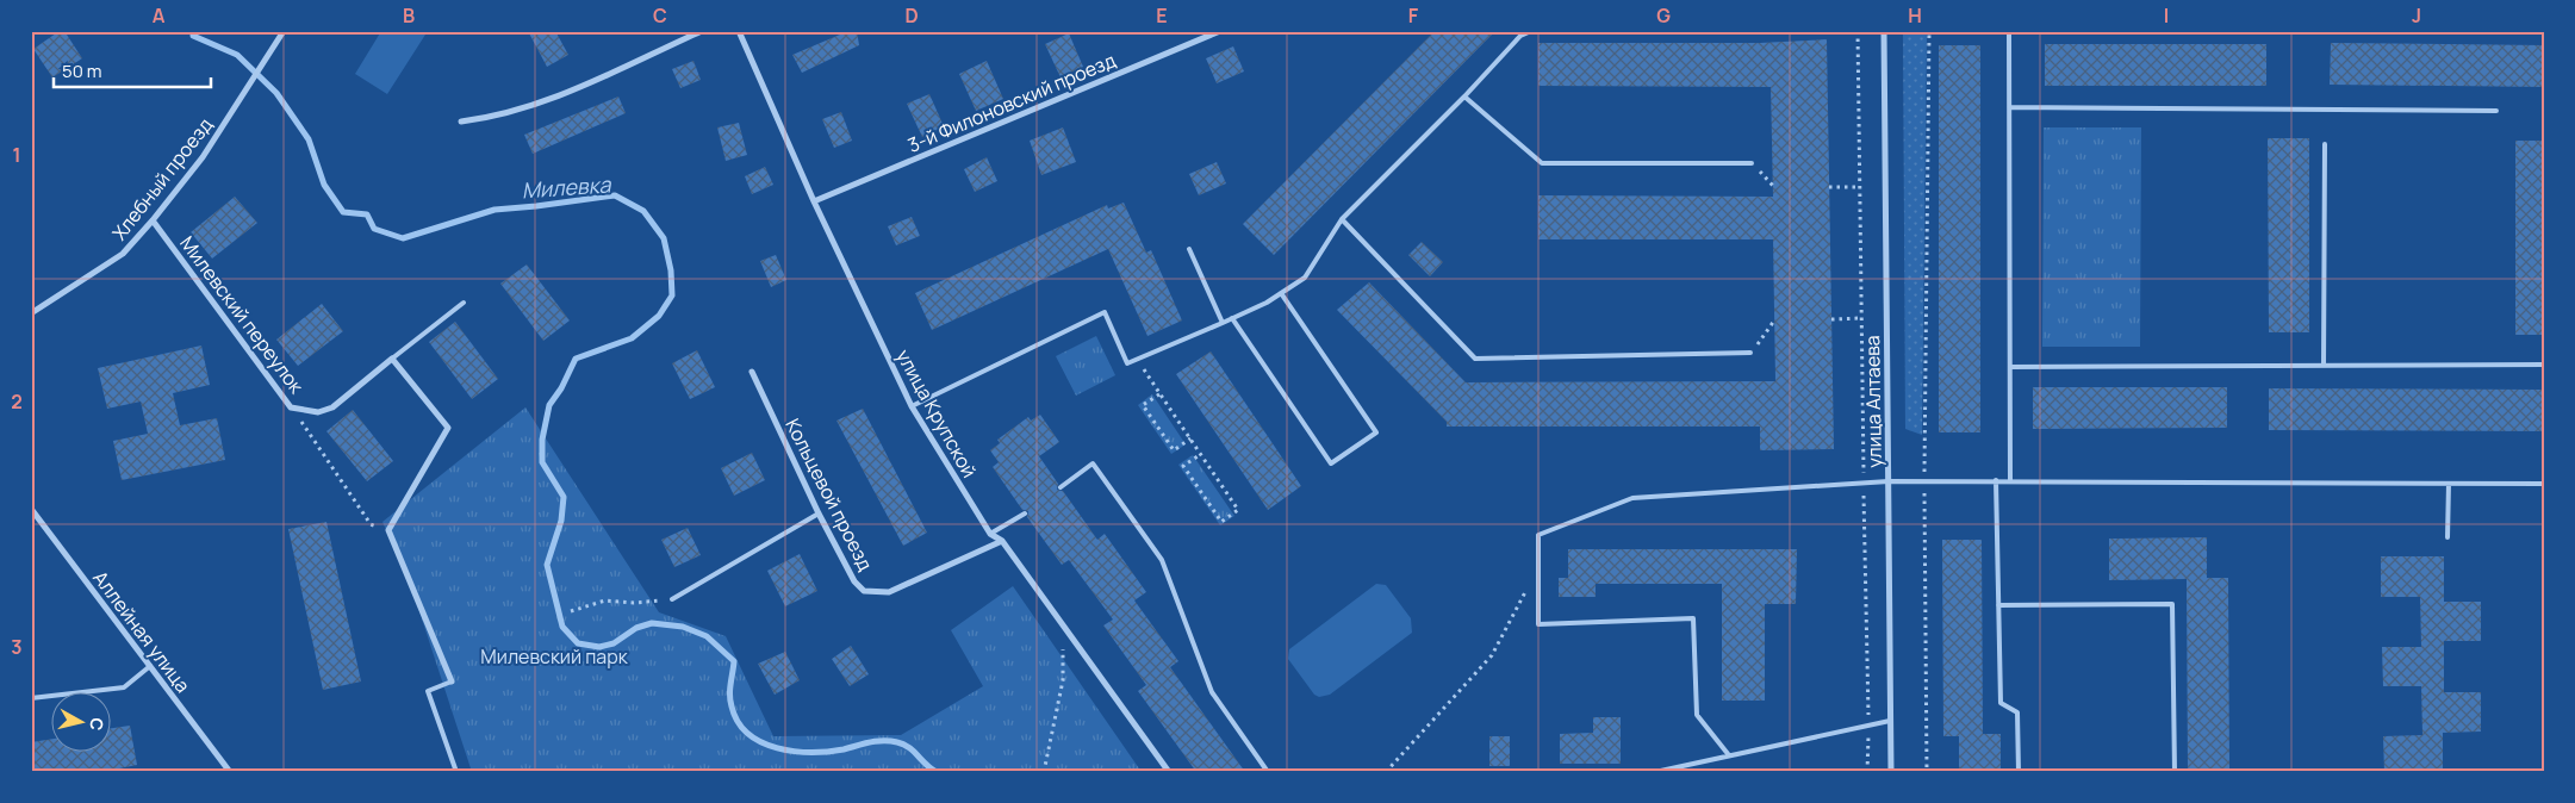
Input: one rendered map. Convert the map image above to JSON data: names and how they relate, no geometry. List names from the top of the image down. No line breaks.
{"streets":{"street":["3-й Филоновский проезд","Хлебный проезд","Милевский переулок","улица Алтаева","улица Крупской","Кольцевой проезд","Аллейная улица"]},"crossings":[["3-й Филоновский проезд","улица Крупской"],["Хлебный проезд","Милевский переулок"],["улица Крупской","Кольцевой проезд"]],"water":["Милевка"],"parks":["Милевский парк"],"scale_bar":"50 m","north":"right","grid":{"columns":["A","B","C","D","E","F","G","H","I","J"],"rows":["1","2","3"]}}
